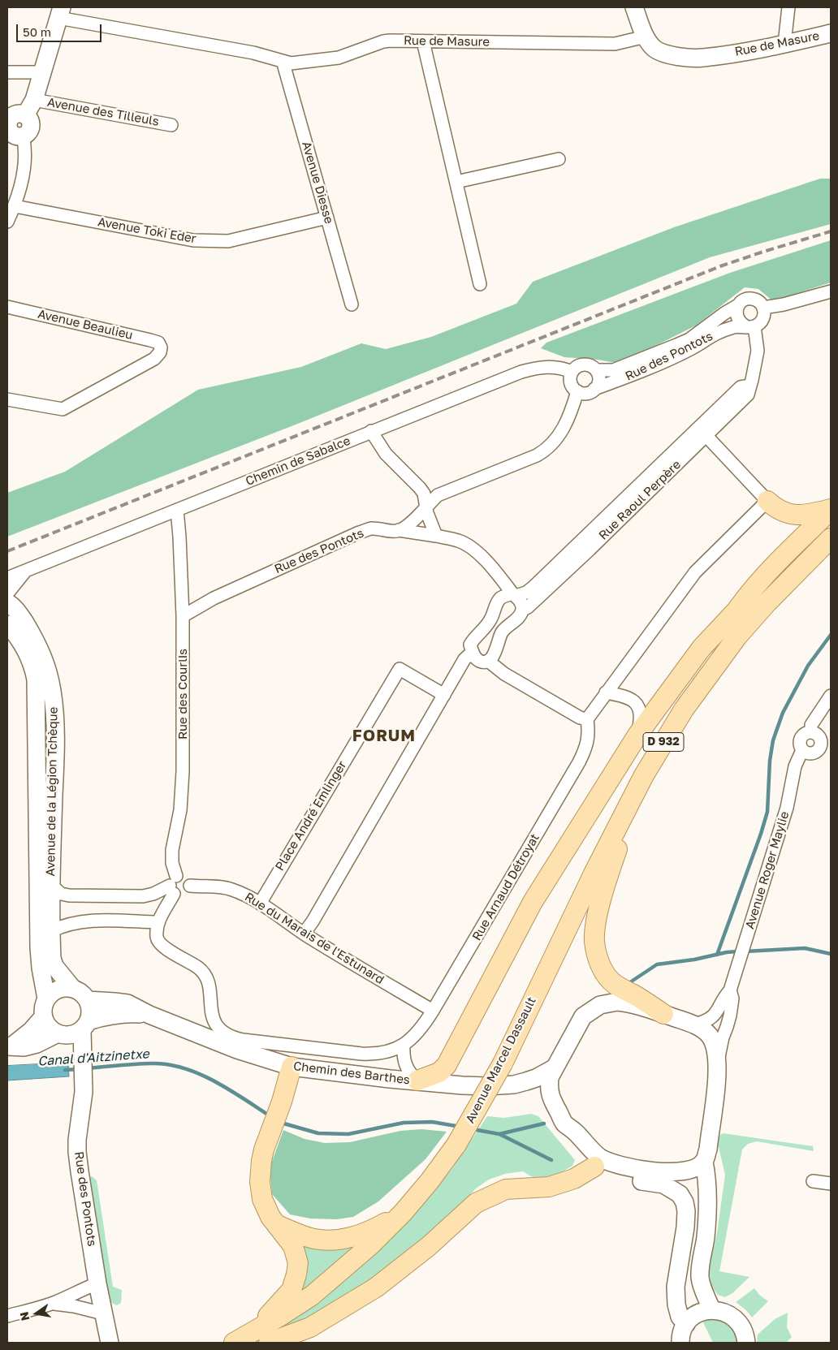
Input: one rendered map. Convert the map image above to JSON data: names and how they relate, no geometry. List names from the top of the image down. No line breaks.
{"streets":{"main road":["D 932","Avenue Marcel Dassault"],"street":["Rue de Masure","Avenue des Tilleuls","Avenue Diesse","Avenue Toki Eder","Avenue Beaulieu","Rue des Pontots","Chemin de Sabalce","Rue Raoul Perpère","Rue des Courlis","Avenue de la Légion Tchèque","Place André Emlinger","Avenue Roger Maylie","Rue Arnaud Détroyat","Rue du Marais de l'Estunard","Chemin des Barthes"]},"crossings":[["Rue de Masure","Avenue Diesse"],["Avenue Diesse","Avenue Toki Eder"],["Rue des Pontots","Chemin de Sabalce"],["Rue des Pontots","Rue Raoul Perpère"],["Rue des Pontots","Rue des Courlis"],["Rue des Pontots","Avenue de la Légion Tchèque"],["Rue des Pontots","Chemin des Barthes"],["Chemin de Sabalce","Rue des Courlis"],["Avenue de la Légion Tchèque","Chemin des Barthes"],["Place André Emlinger","Rue du Marais de l'Estunard"],["Rue Arnaud Détroyat","Rue du Marais de l'Estunard"]],"districts":["FORUM"],"water":["Canal d'Aitzinetxe"],"scale_bar":"50 m","north":"left"}
